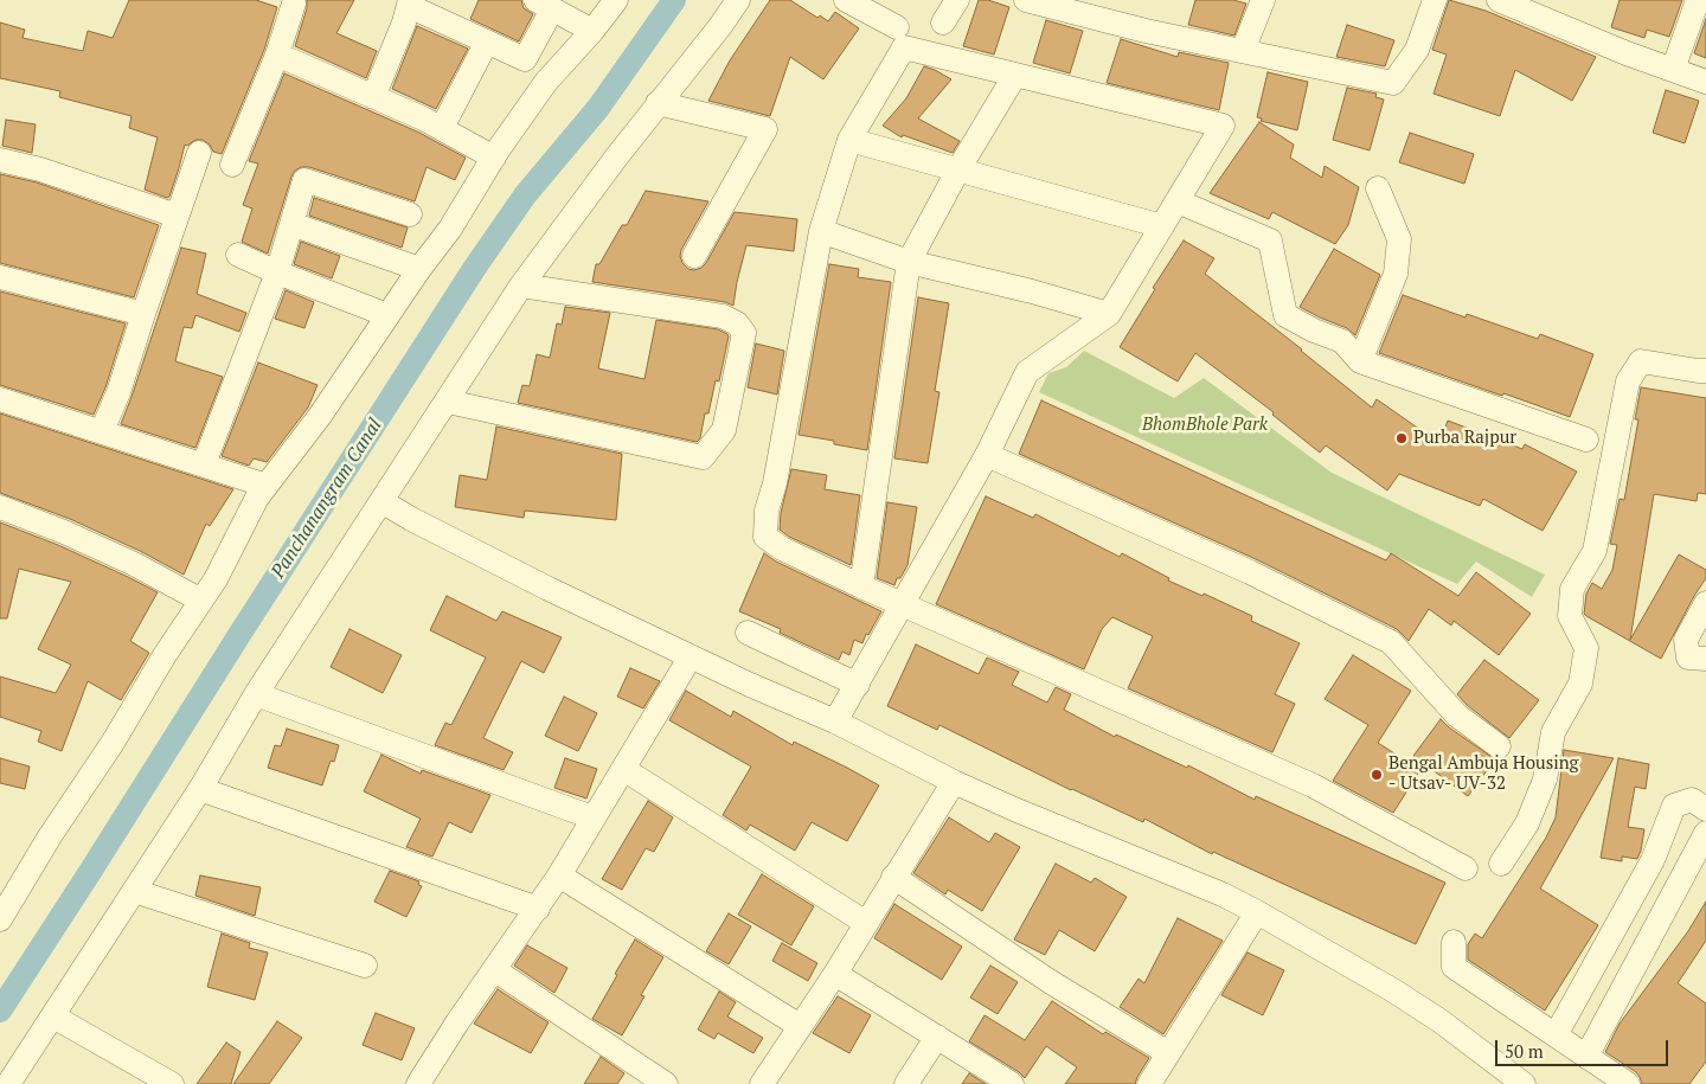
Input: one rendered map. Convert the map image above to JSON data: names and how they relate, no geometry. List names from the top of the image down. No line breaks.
{"water":["Panchanangram Canal"],"parks":["BhomBhole Park"],"places":["Purba Rajpur","Bengal Ambuja Housing - Utsav- UV-32"],"scale_bar":"50 m"}
